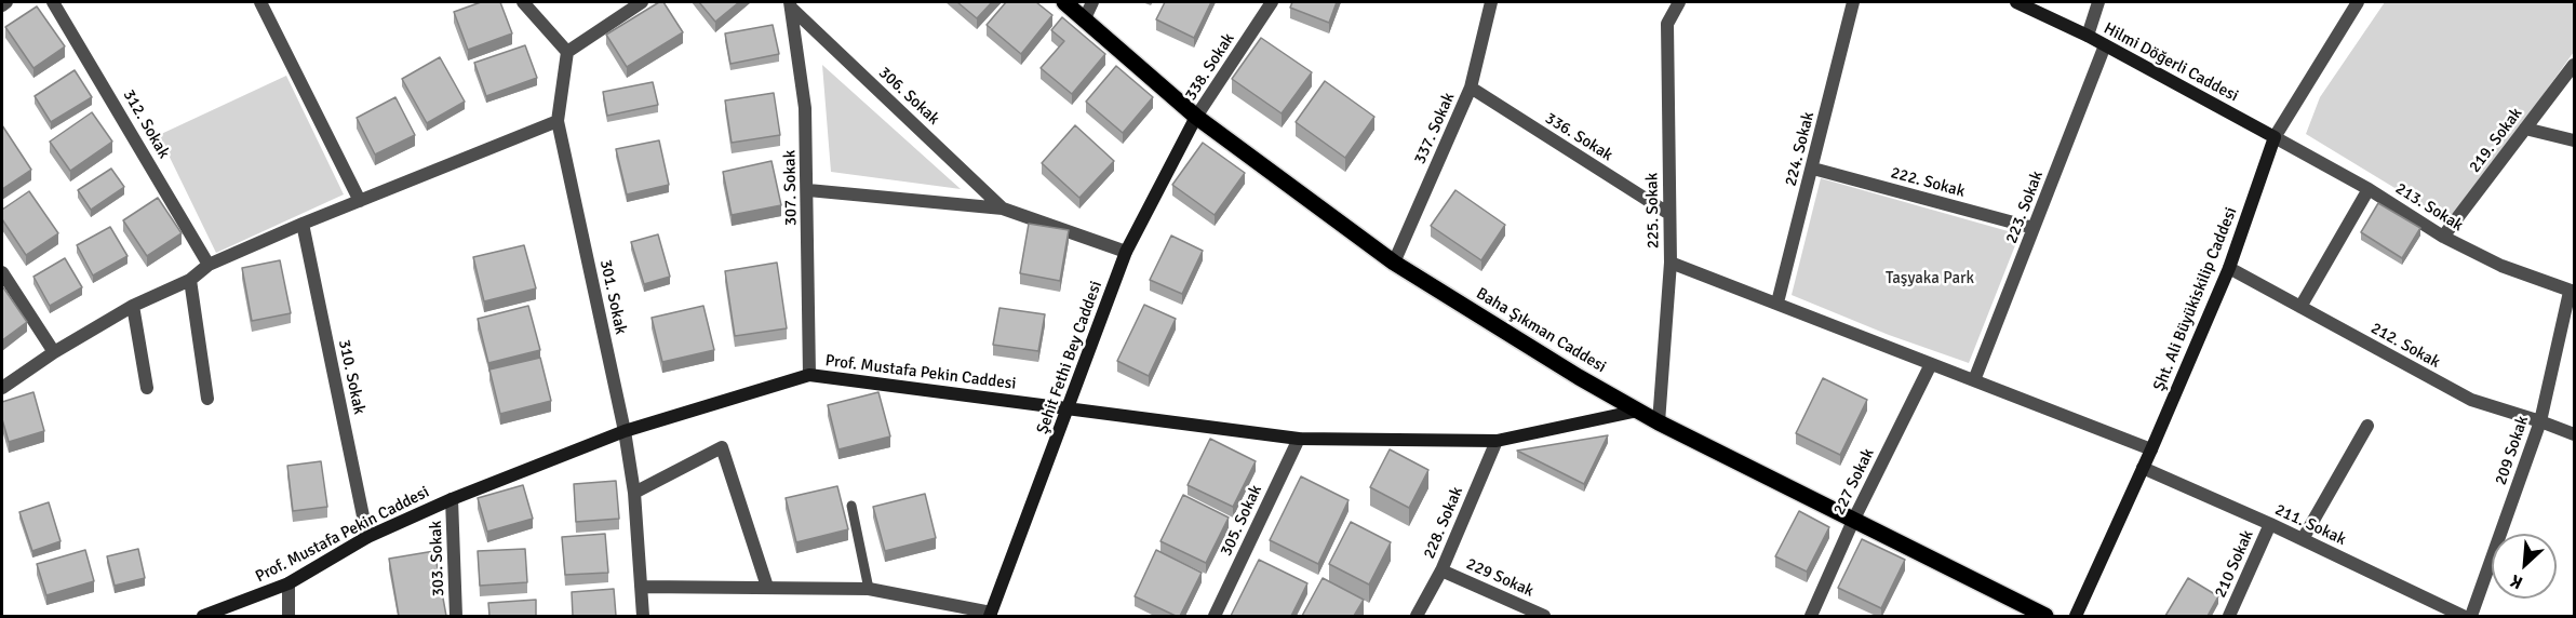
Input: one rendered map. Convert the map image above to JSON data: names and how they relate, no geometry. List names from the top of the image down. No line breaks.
{"streets":{"main road":["Hilmi Döğerli Caddesi","Şht. Ali Büyükiskilip Caddesi","Baha Şıkman Caddesi","Şehit Fethi Bey Caddesi","Prof. Mustafa Pekin Caddesi"],"street":["338. Sokak","306. Sokak","312. Sokak","337. Sokak","336. Sokak","219. Sokak","224. Sokak","222. Sokak","307. Sokak","223. Sokak","213. Sokak","225. Sokak","301. Sokak","212. Sokak","310. Sokak","209 Sokak","227 Sokak","305. Sokak","228. Sokak","211. Sokak","303. Sokak","210 Sokak","229 Sokak"]},"crossings":[["Hilmi Döğerli Caddesi","223. Sokak"],["Hilmi Döğerli Caddesi","213. Sokak"],["Hilmi Döğerli Caddesi","Şht. Ali Büyükiskilip Caddesi"],["338. Sokak","Baha Şıkman Caddesi"],["338. Sokak","Şehit Fethi Bey Caddesi"],["306. Sokak","307. Sokak"],["337. Sokak","336. Sokak"],["337. Sokak","Baha Şıkman Caddesi"],["336. Sokak","225. Sokak"],["219. Sokak","213. Sokak"],["224. Sokak","222. Sokak"],["222. Sokak","223. Sokak"],["307. Sokak","Prof. Mustafa Pekin Caddesi"],["213. Sokak","Şht. Ali Büyükiskilip Caddesi"],["213. Sokak","209 Sokak"],["225. Sokak","Baha Şıkman Caddesi"],["301. Sokak","Prof. Mustafa Pekin Caddesi"],["Şht. Ali Büyükiskilip Caddesi","212. Sokak"],["Şht. Ali Büyükiskilip Caddesi","211. Sokak"],["Baha Şıkman Caddesi","Şehit Fethi Bey Caddesi"],["Baha Şıkman Caddesi","Prof. Mustafa Pekin Caddesi"],["Baha Şıkman Caddesi","227 Sokak"],["212. Sokak","209 Sokak"],["Şehit Fethi Bey Caddesi","Prof. Mustafa Pekin Caddesi"],["Prof. Mustafa Pekin Caddesi","310. Sokak"],["Prof. Mustafa Pekin Caddesi","305. Sokak"],["Prof. Mustafa Pekin Caddesi","228. Sokak"],["Prof. Mustafa Pekin Caddesi","303. Sokak"],["228. Sokak","229 Sokak"],["211. Sokak","210 Sokak"]],"parks":["Taşyaka Park"],"north":"bottom left"}
